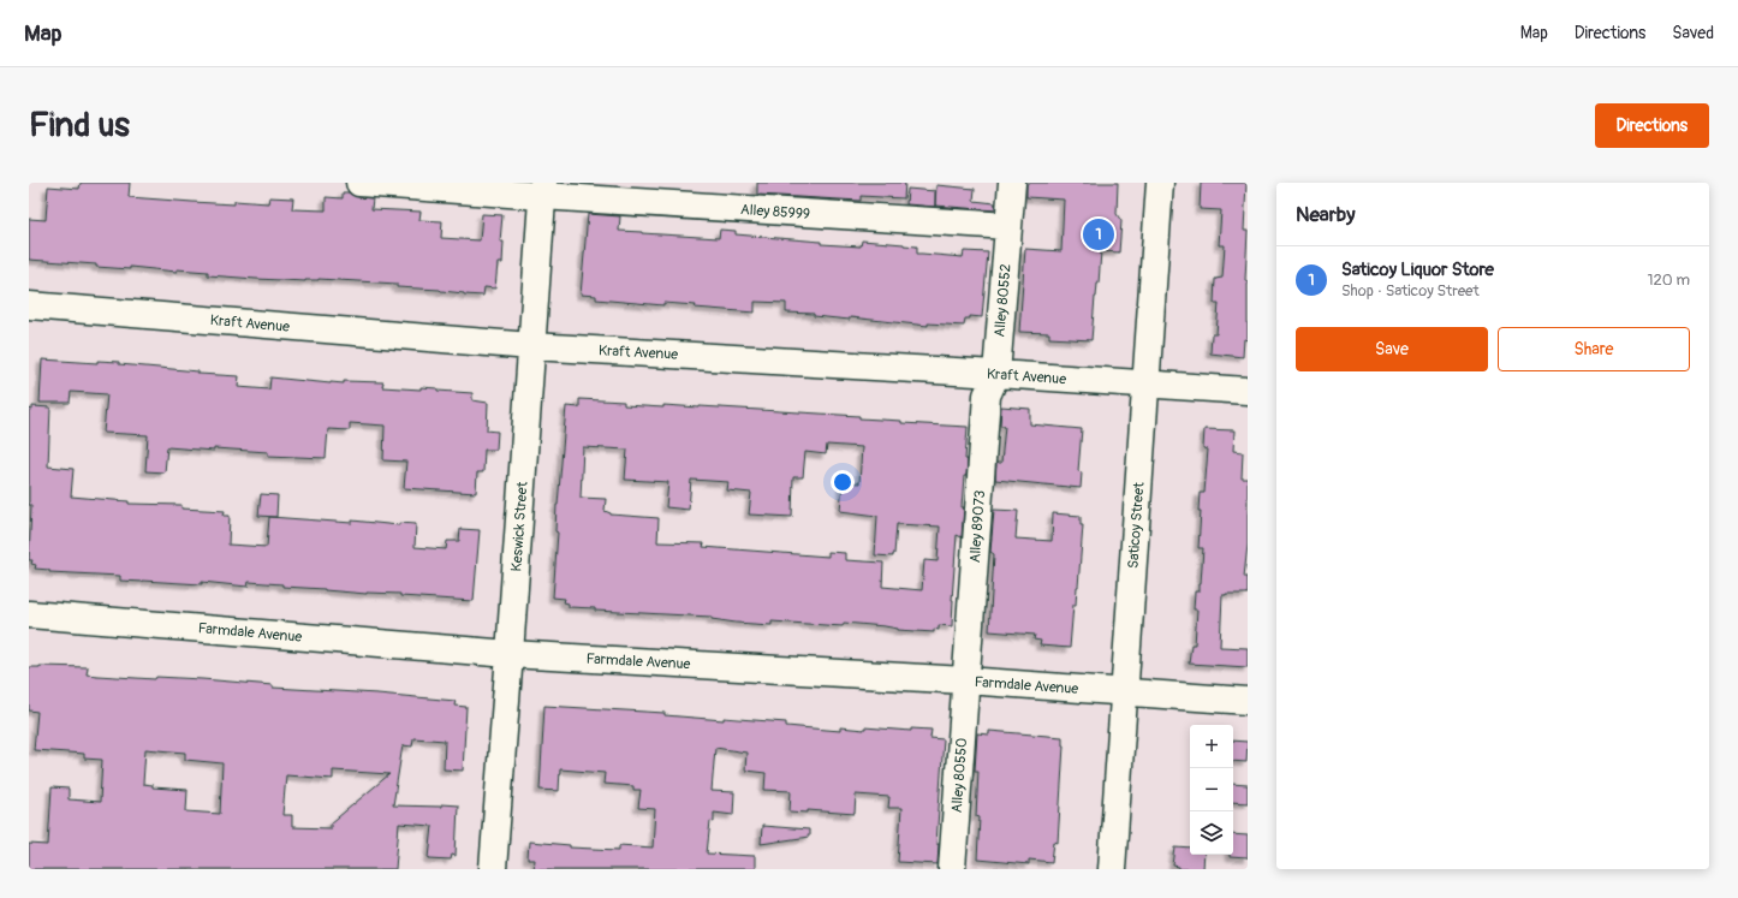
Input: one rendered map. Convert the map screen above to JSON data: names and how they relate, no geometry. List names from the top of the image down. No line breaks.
{"streets":{"street":["Alley 85999","Alley 80552","Kraft Avenue","Saticoy Street","Keswick Street","Alley 89073","Farmdale Avenue","Alley 80550"]},"crossings":[["Alley 85999","Alley 80552"],["Alley 85999","Keswick Street"],["Alley 80552","Kraft Avenue"],["Alley 80552","Alley 89073"],["Kraft Avenue","Saticoy Street"],["Kraft Avenue","Keswick Street"],["Kraft Avenue","Alley 89073"],["Saticoy Street","Farmdale Avenue"],["Keswick Street","Farmdale Avenue"],["Alley 89073","Farmdale Avenue"],["Alley 89073","Alley 80550"],["Farmdale Avenue","Alley 80550"]],"page":{"header":"Map","nav":["Map","Directions","Saved"],"buttons":["Directions",["Save","Share"]],"title":"Find us","heading":"Nearby","pins":"1","list":[{"mark":"1","name":"Saticoy Liquor Store","note":"Shop · Saticoy Street","value":"120 m"}],"map_buttons":["+","−"]}}
